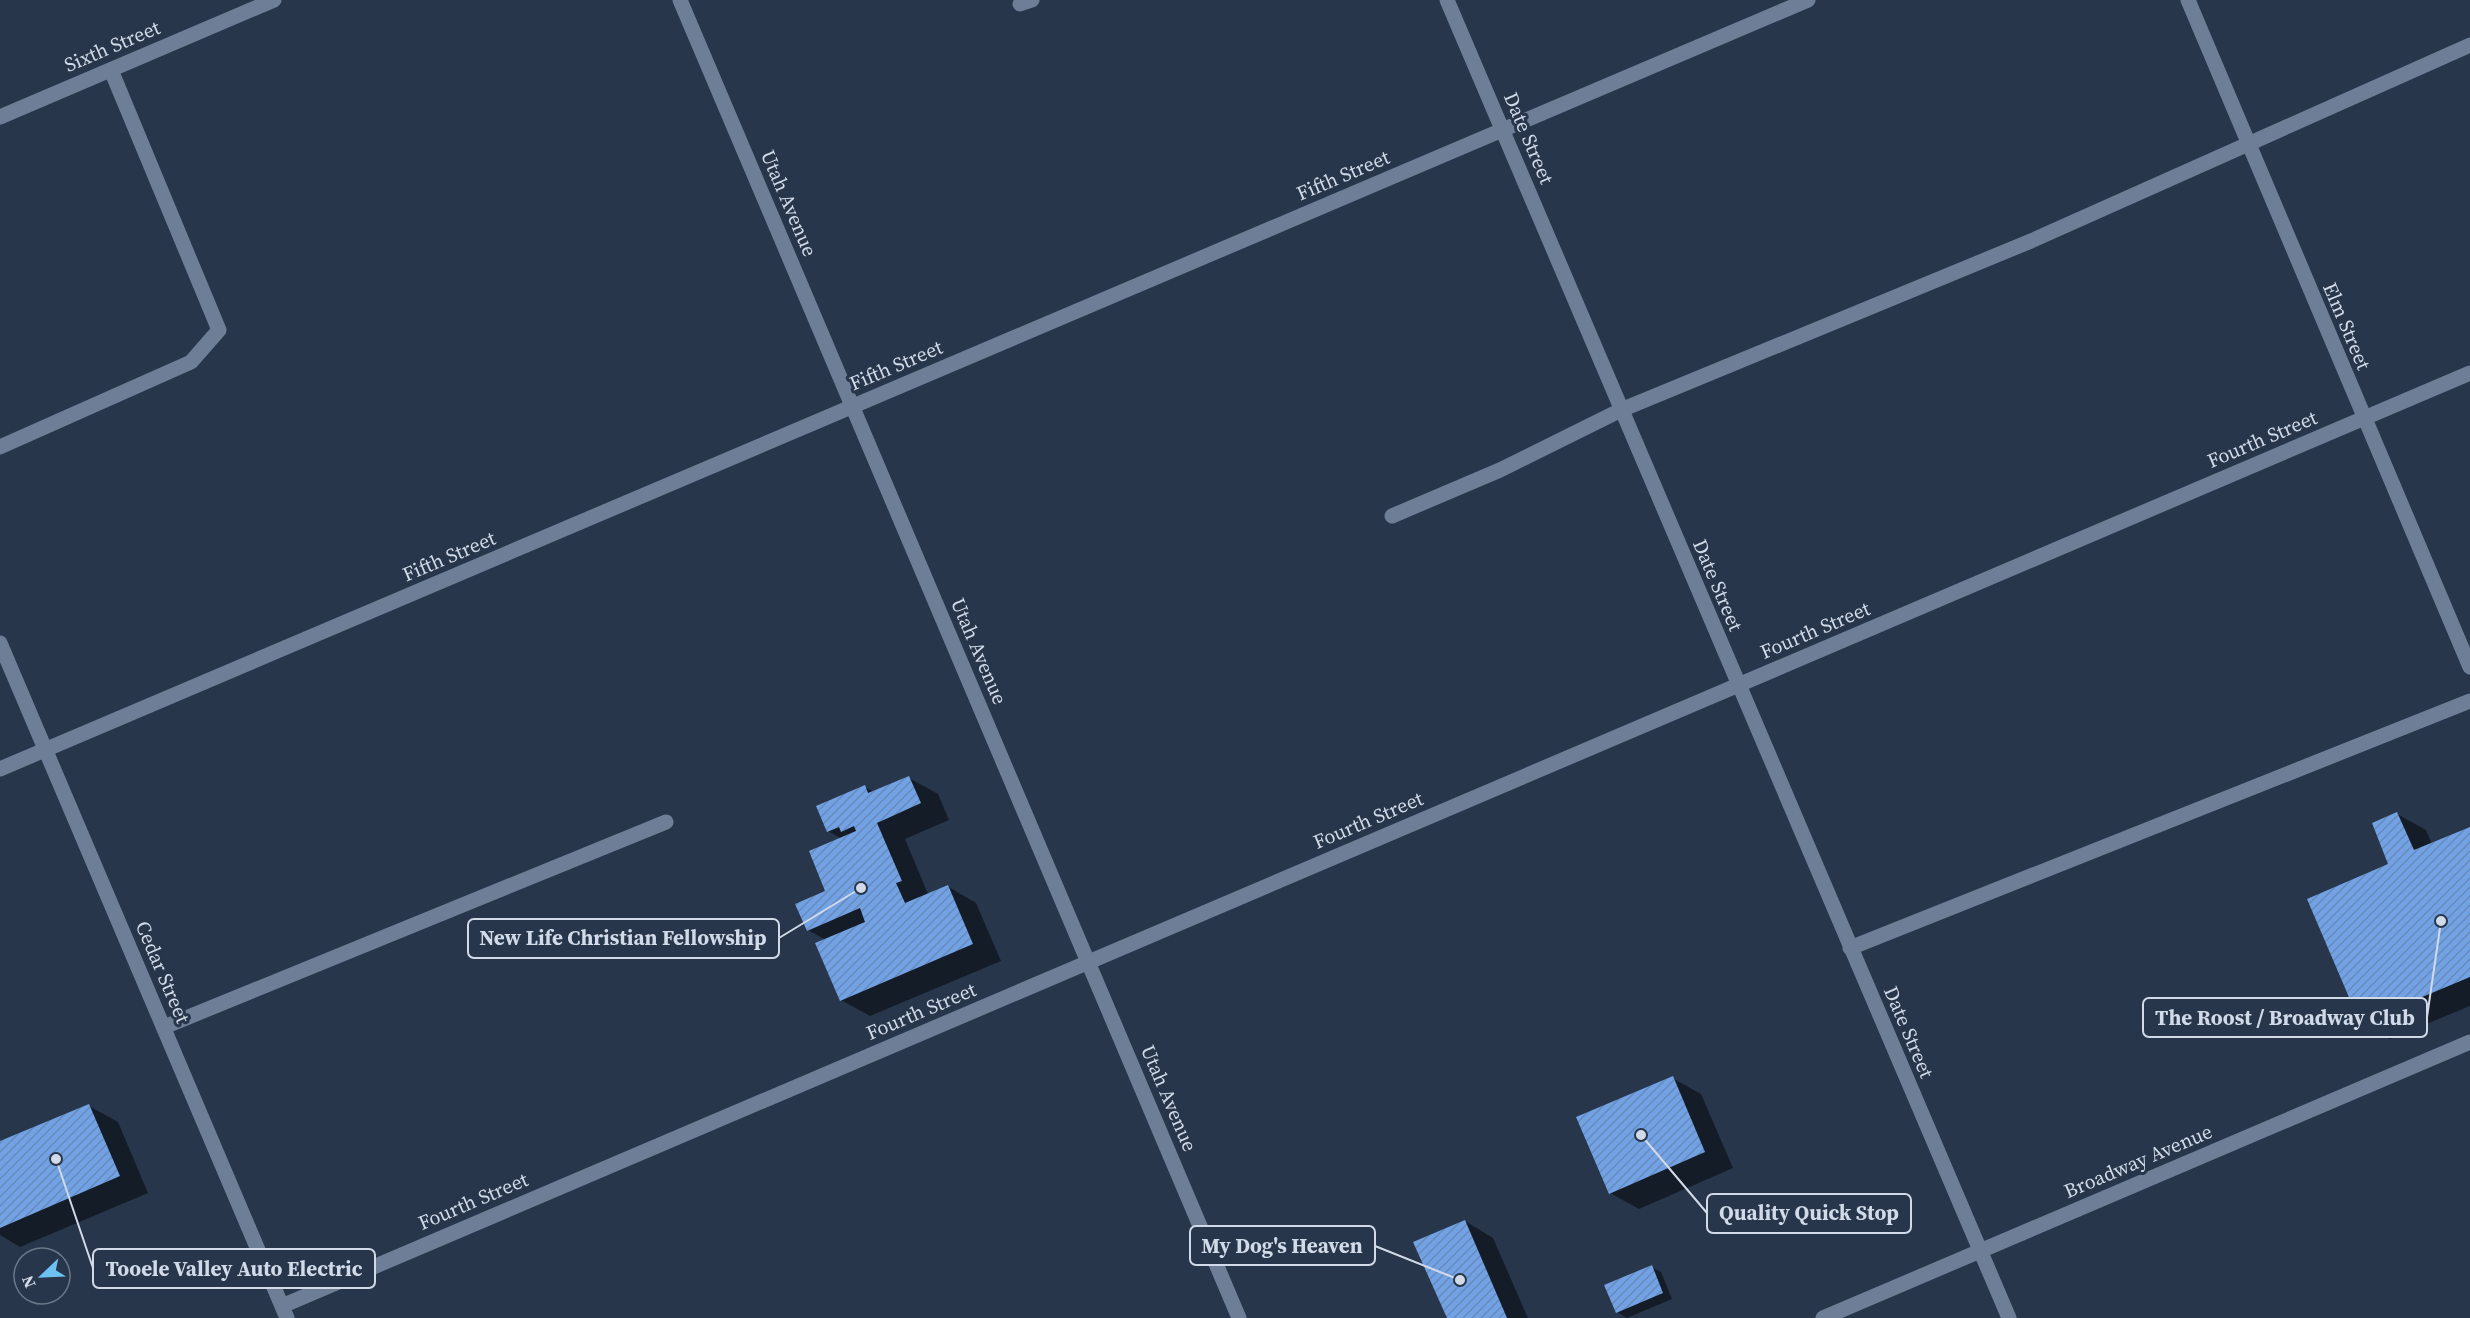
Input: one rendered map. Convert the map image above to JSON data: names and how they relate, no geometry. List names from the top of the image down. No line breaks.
{"streets":{"street":["Sixth Street","Date Street","Fifth Street","Utah Avenue","Elm Street","Fourth Street","Cedar Street","Broadway Avenue"]},"crossings":[["Date Street","Fifth Street"],["Date Street","Fourth Street"],["Date Street","Broadway Avenue"],["Fifth Street","Utah Avenue"],["Fifth Street","Cedar Street"],["Utah Avenue","Fourth Street"],["Elm Street","Fourth Street"],["Fourth Street","Cedar Street"]],"places":["New Life Christian Fellowship","The Roost / Broadway Club","Quality Quick Stop","Tooele Valley Auto Electric","My Dog's Heaven"],"north":"bottom left"}
